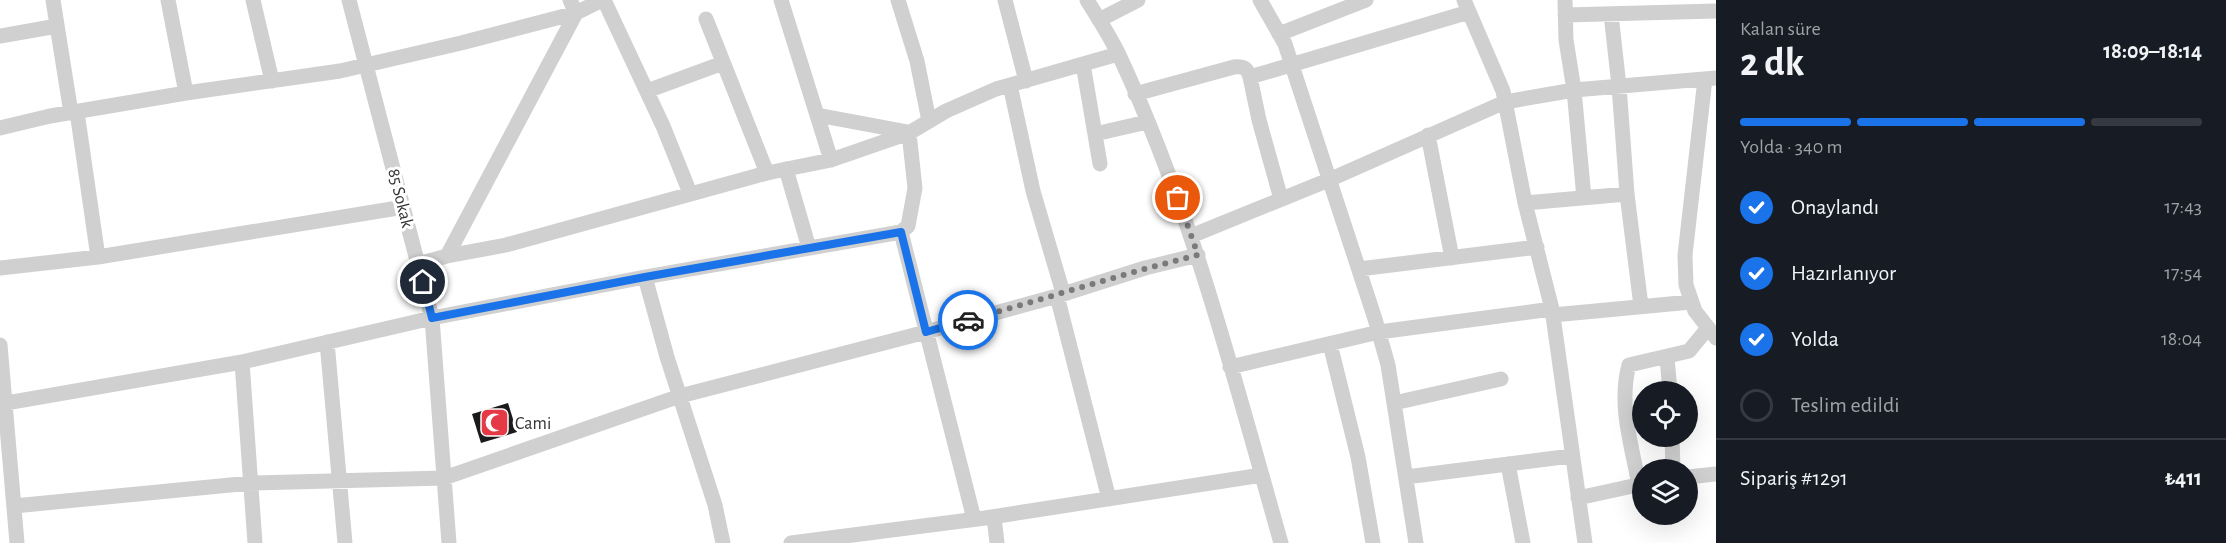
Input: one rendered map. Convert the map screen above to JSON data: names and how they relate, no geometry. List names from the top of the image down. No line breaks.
{"streets":{"street":["85 Sokak"]},"places":{"mosque":["Cami"]},"page":{"heading":["2 dk","Kalan süre","18:09–18:14"],"panel":["Sipariş #1291","₺411"],"bar":"Yolda · 340 m","list":[["Onaylandı","17:43"],["Hazırlanıyor","17:54"],["Yolda","18:04"],"Teslim edildi"]}}
